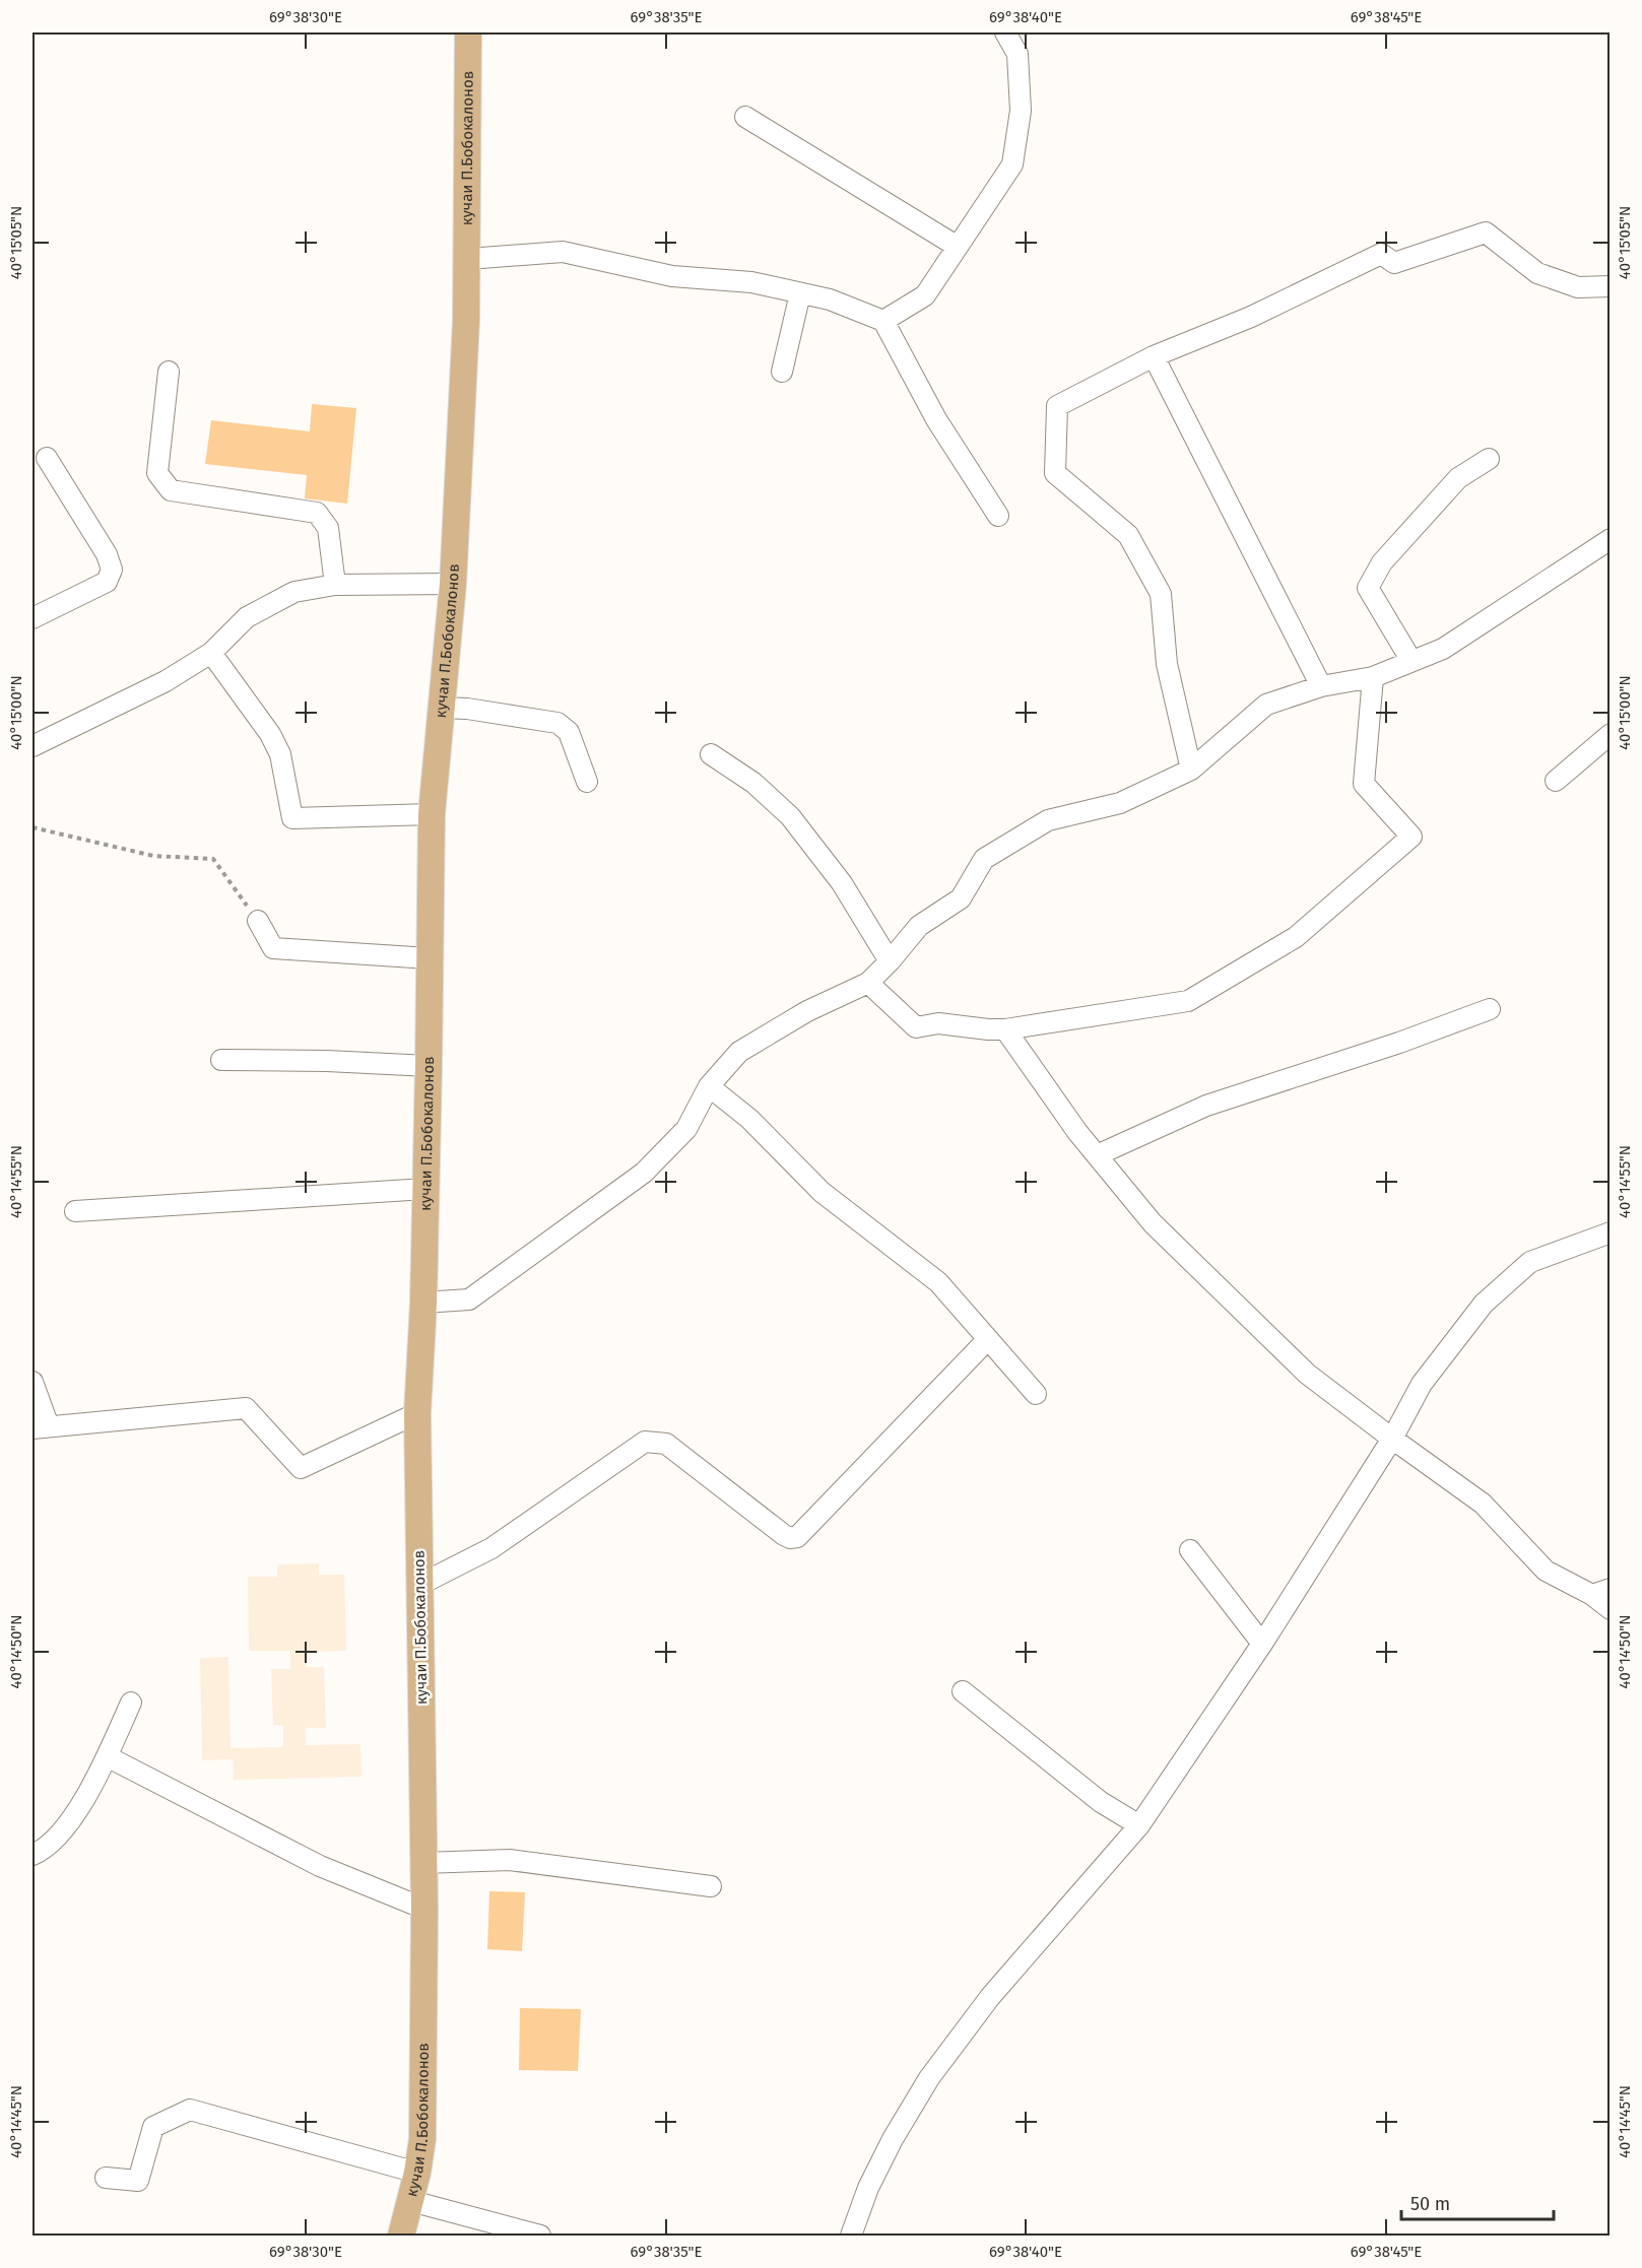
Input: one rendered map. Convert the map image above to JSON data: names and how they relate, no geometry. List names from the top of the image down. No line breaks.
{"streets":{"main road":["кучаи П.Бобокалонов"]},"scale_bar":"50 m","coordinates":["69°38'30\"E","69°38'35\"E","69°38'40\"E","69°38'45\"E","40°15'05\"N","40°15'00\"N","40°14'55\"N","40°14'50\"N","40°14'45\"N"]}
